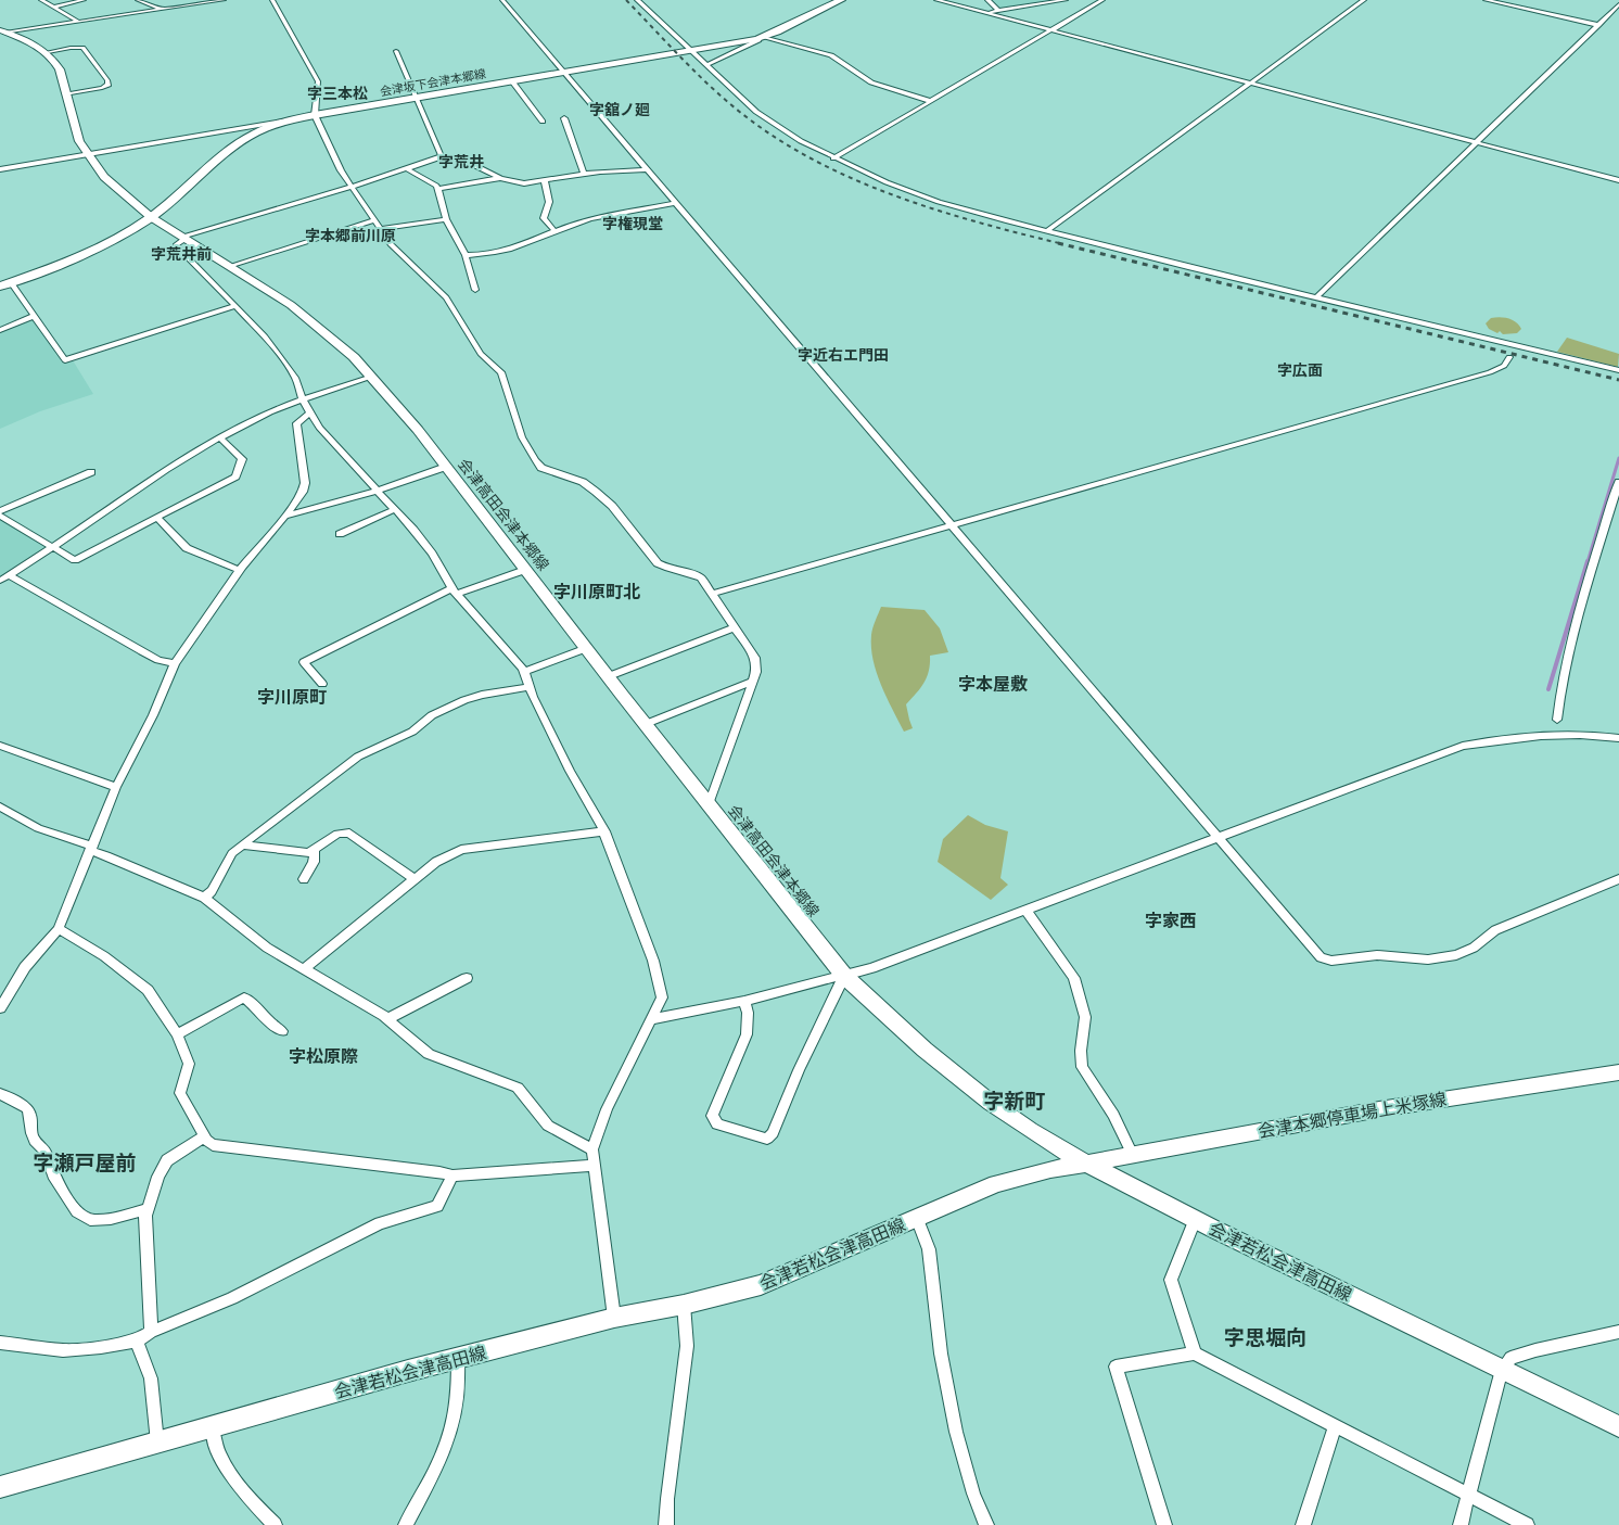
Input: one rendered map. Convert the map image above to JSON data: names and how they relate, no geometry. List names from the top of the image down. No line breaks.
{"streets":{"main road":["会津坂下会津本郷線","会津高田会津本郷線","会津本郷停車場上米塚線","会津若松会津高田線"]},"crossings":[["会津坂下会津本郷線","会津高田会津本郷線"],["会津高田会津本郷線","会津本郷停車場上米塚線"],["会津高田会津本郷線","会津若松会津高田線"],["会津本郷停車場上米塚線","会津若松会津高田線"]],"districts":["字三本松","字舘ノ廻","字荒井","字権現堂","字本郷前川原","字荒井前","字近右エ門田","字広面","字川原町北","字本屋敷","字川原町","字家西","字松原際","字新町","字瀬戸屋前","字思堀向"]}
